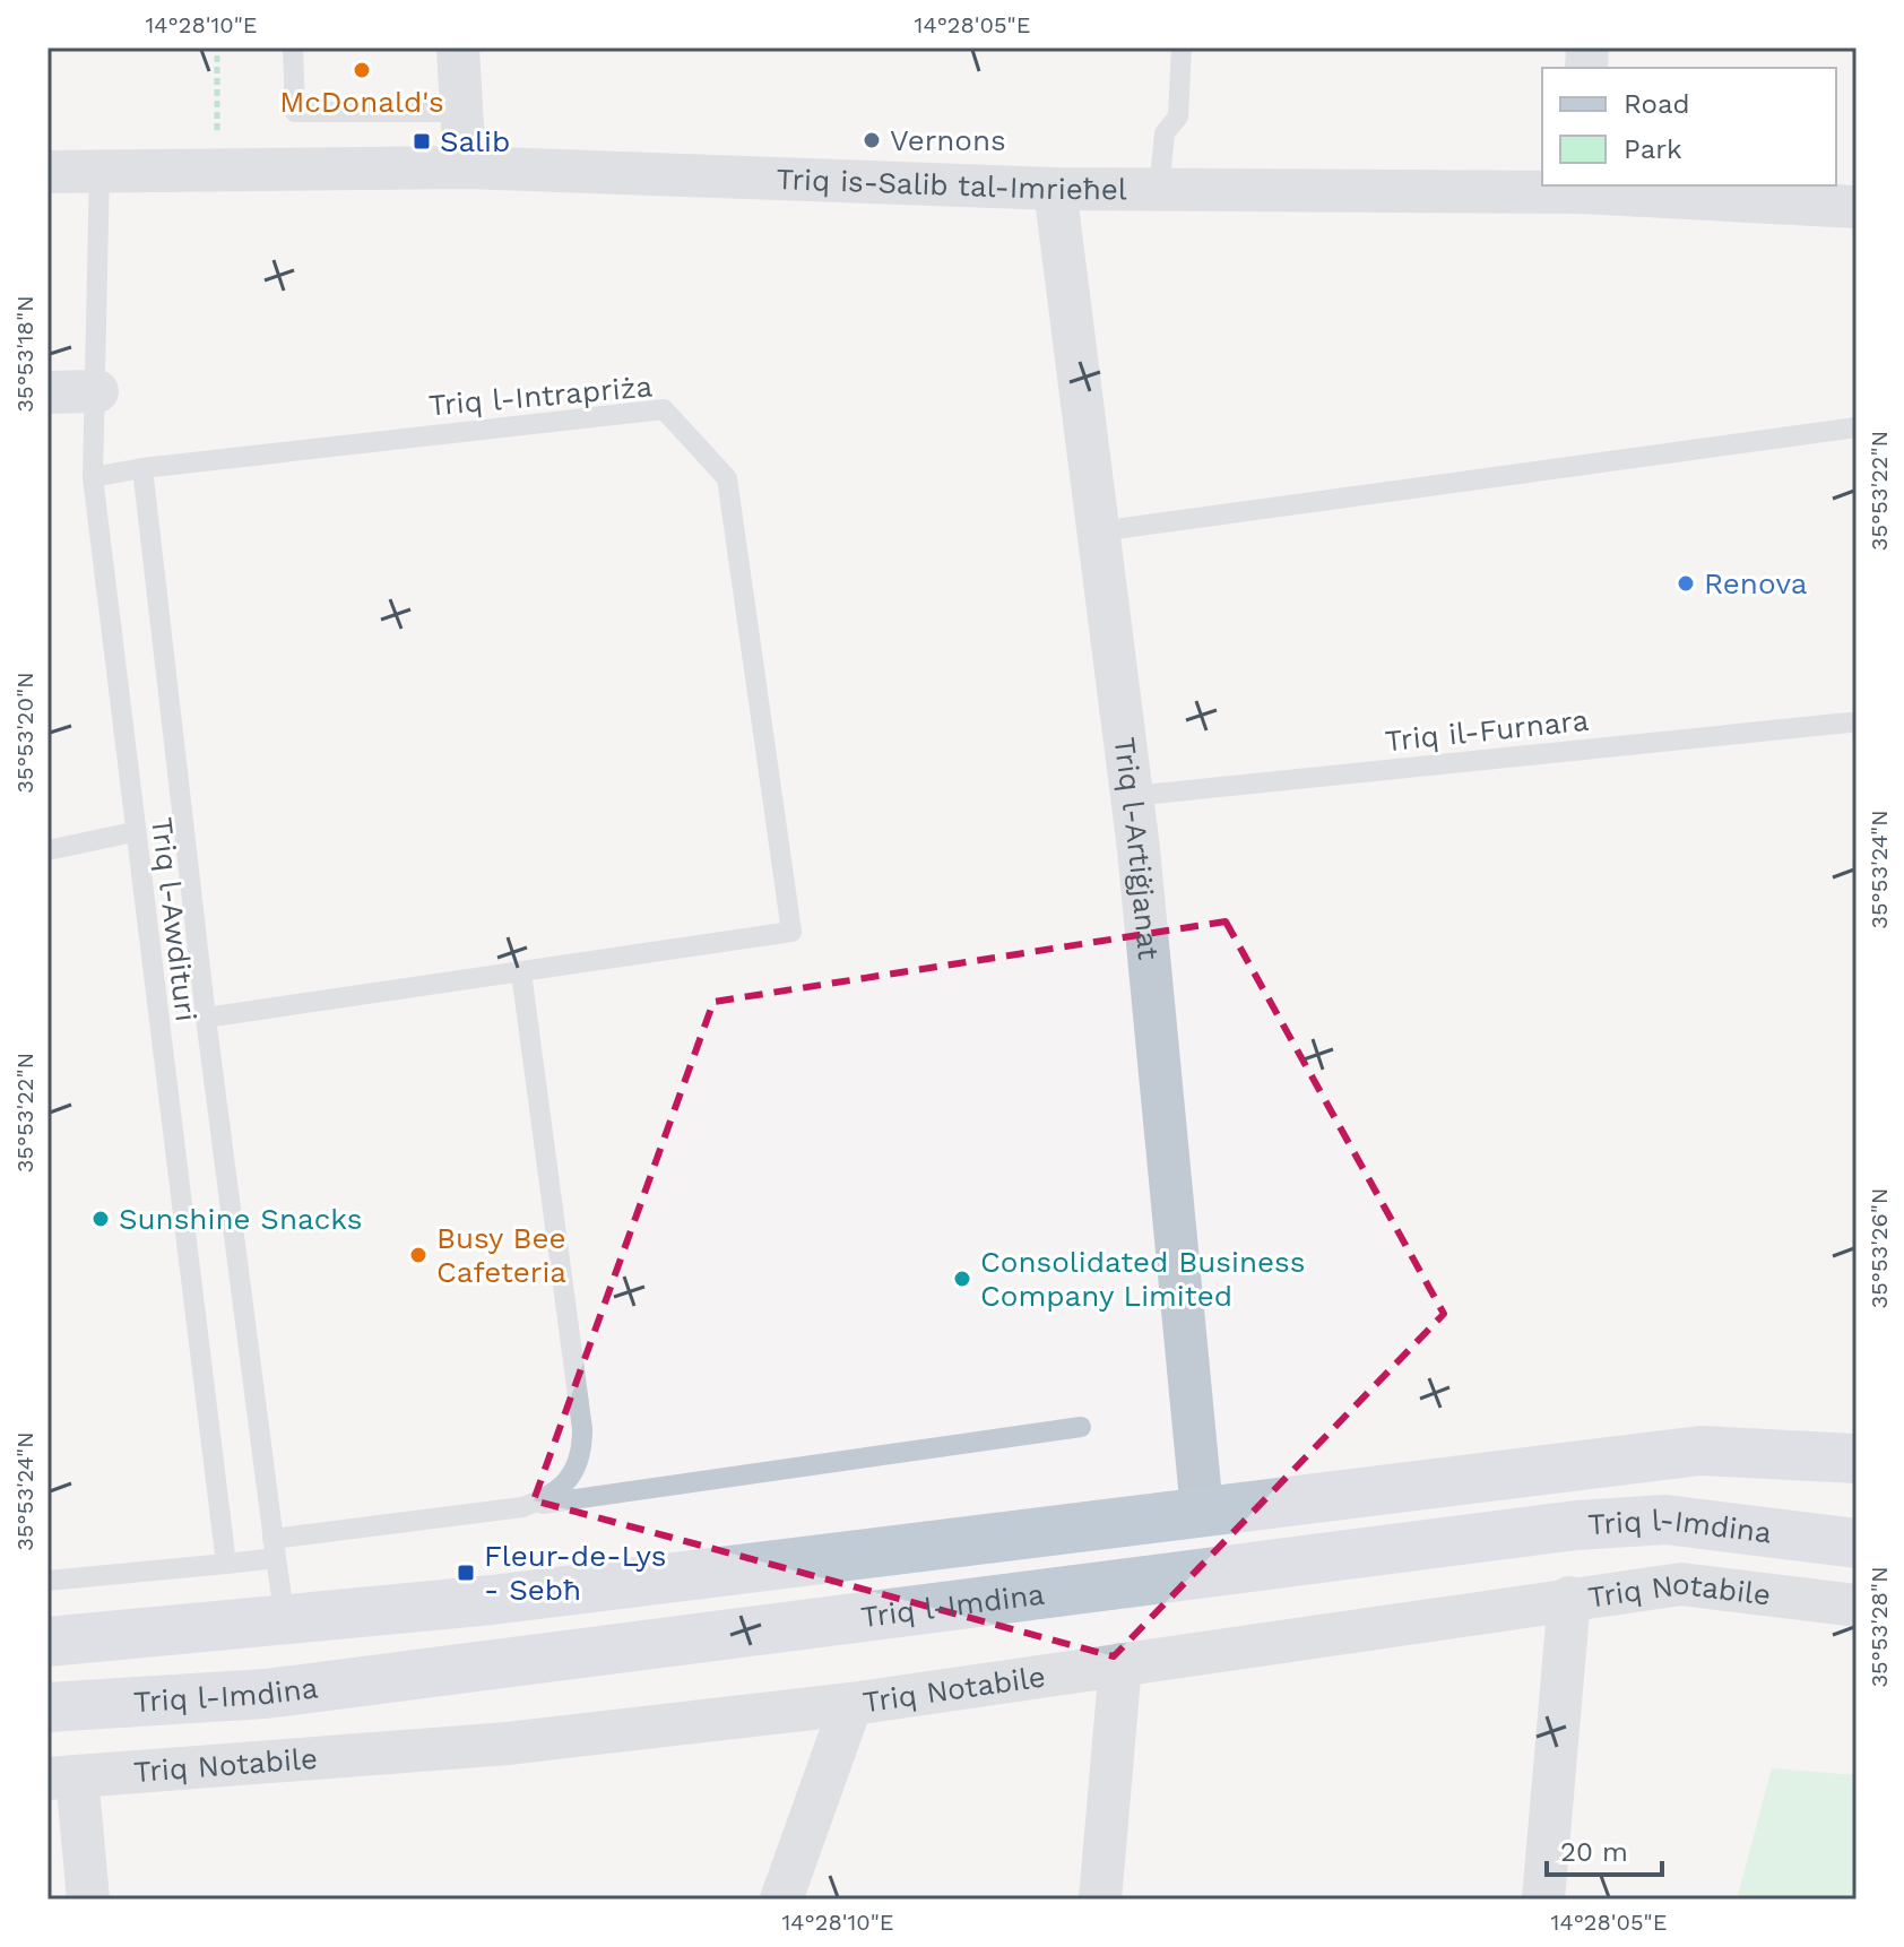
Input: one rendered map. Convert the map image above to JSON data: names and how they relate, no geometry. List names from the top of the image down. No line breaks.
{"streets":{"main road":["Triq l-Imdina"],"street":["Triq is-Salib tal-Imrieħel","Triq l-Artiġjanat","Triq Notabile"],"lane":["Triq l-Intrapriża","Triq il-Furnara","Triq l-Awdituri"]},"crossings":[["Triq is-Salib tal-Imrieħel","Triq l-Artiġjanat"],["Triq is-Salib tal-Imrieħel","Triq l-Awdituri"],["Triq l-Intrapriża","Triq l-Awdituri"],["Triq il-Furnara","Triq l-Artiġjanat"]],"places":{"other":["McDonald's","Vernons","Renova","Sunshine Snacks","Busy Bee Cafeteria","Consolidated Business Company Limited"],"transit":["Salib","Fleur-de-Lys - Sebħ"]},"legend":["Road","Park"],"scale_bar":"20 m","coordinates":["14°28'10\"E","14°28'05\"E","35°53'18\"N","35°53'22\"N","35°53'20\"N","35°53'24\"N","35°53'26\"N","35°53'28\"N"]}
